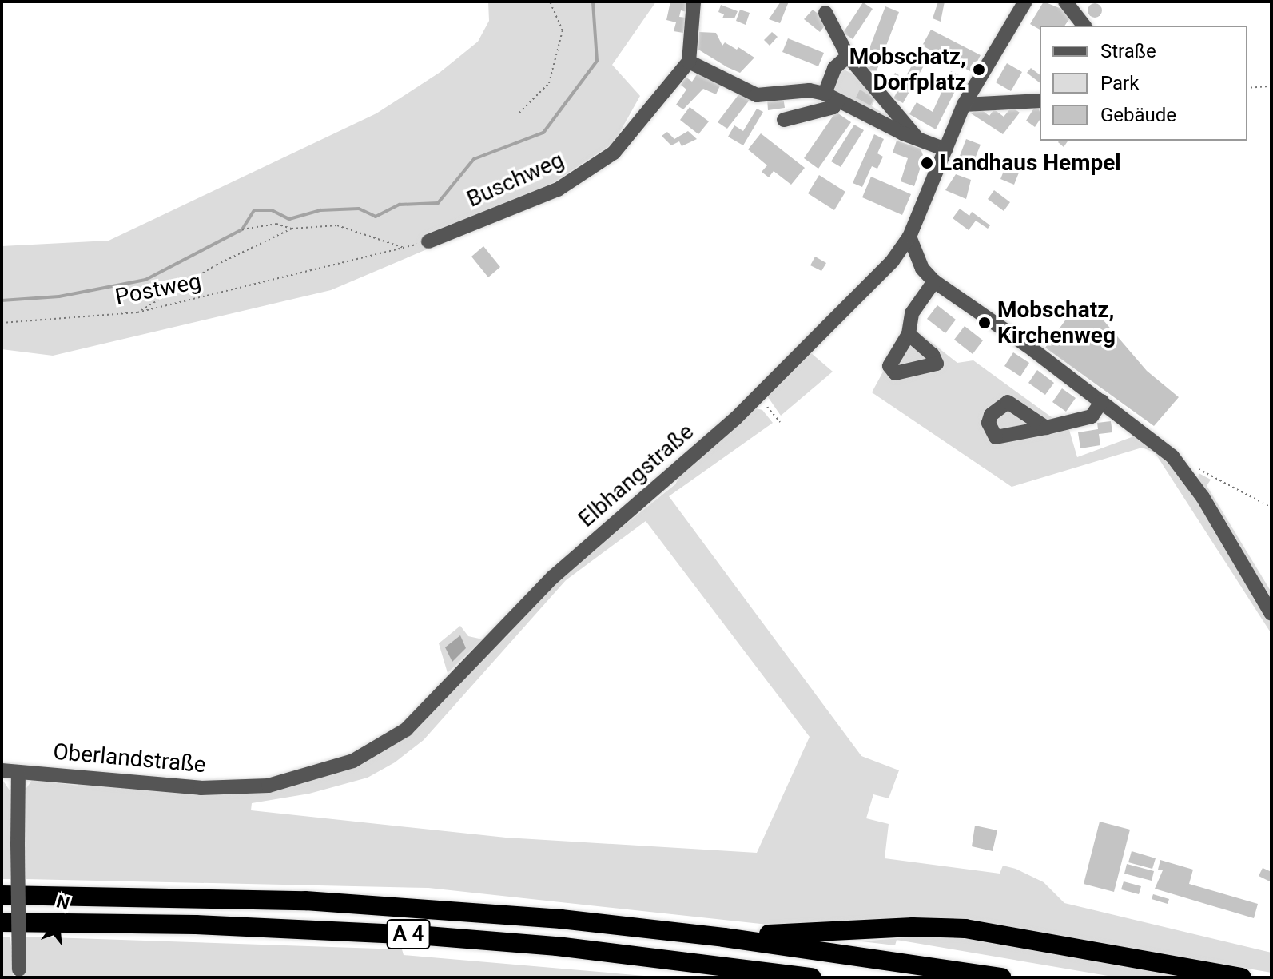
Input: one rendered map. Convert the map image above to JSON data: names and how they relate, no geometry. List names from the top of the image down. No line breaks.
{"streets":{"highway":["A 4"],"street":["Buschweg","Elbhangstraße","Oberlandstraße"],"path":["Postweg"]},"crossings":[["Elbhangstraße","Oberlandstraße"]],"places":["Mobschatz, Dorfplatz","Landhaus Hempel","Mobschatz, Kirchenweg"],"legend":["Straße","Park","Gebäude"],"north":"top"}
